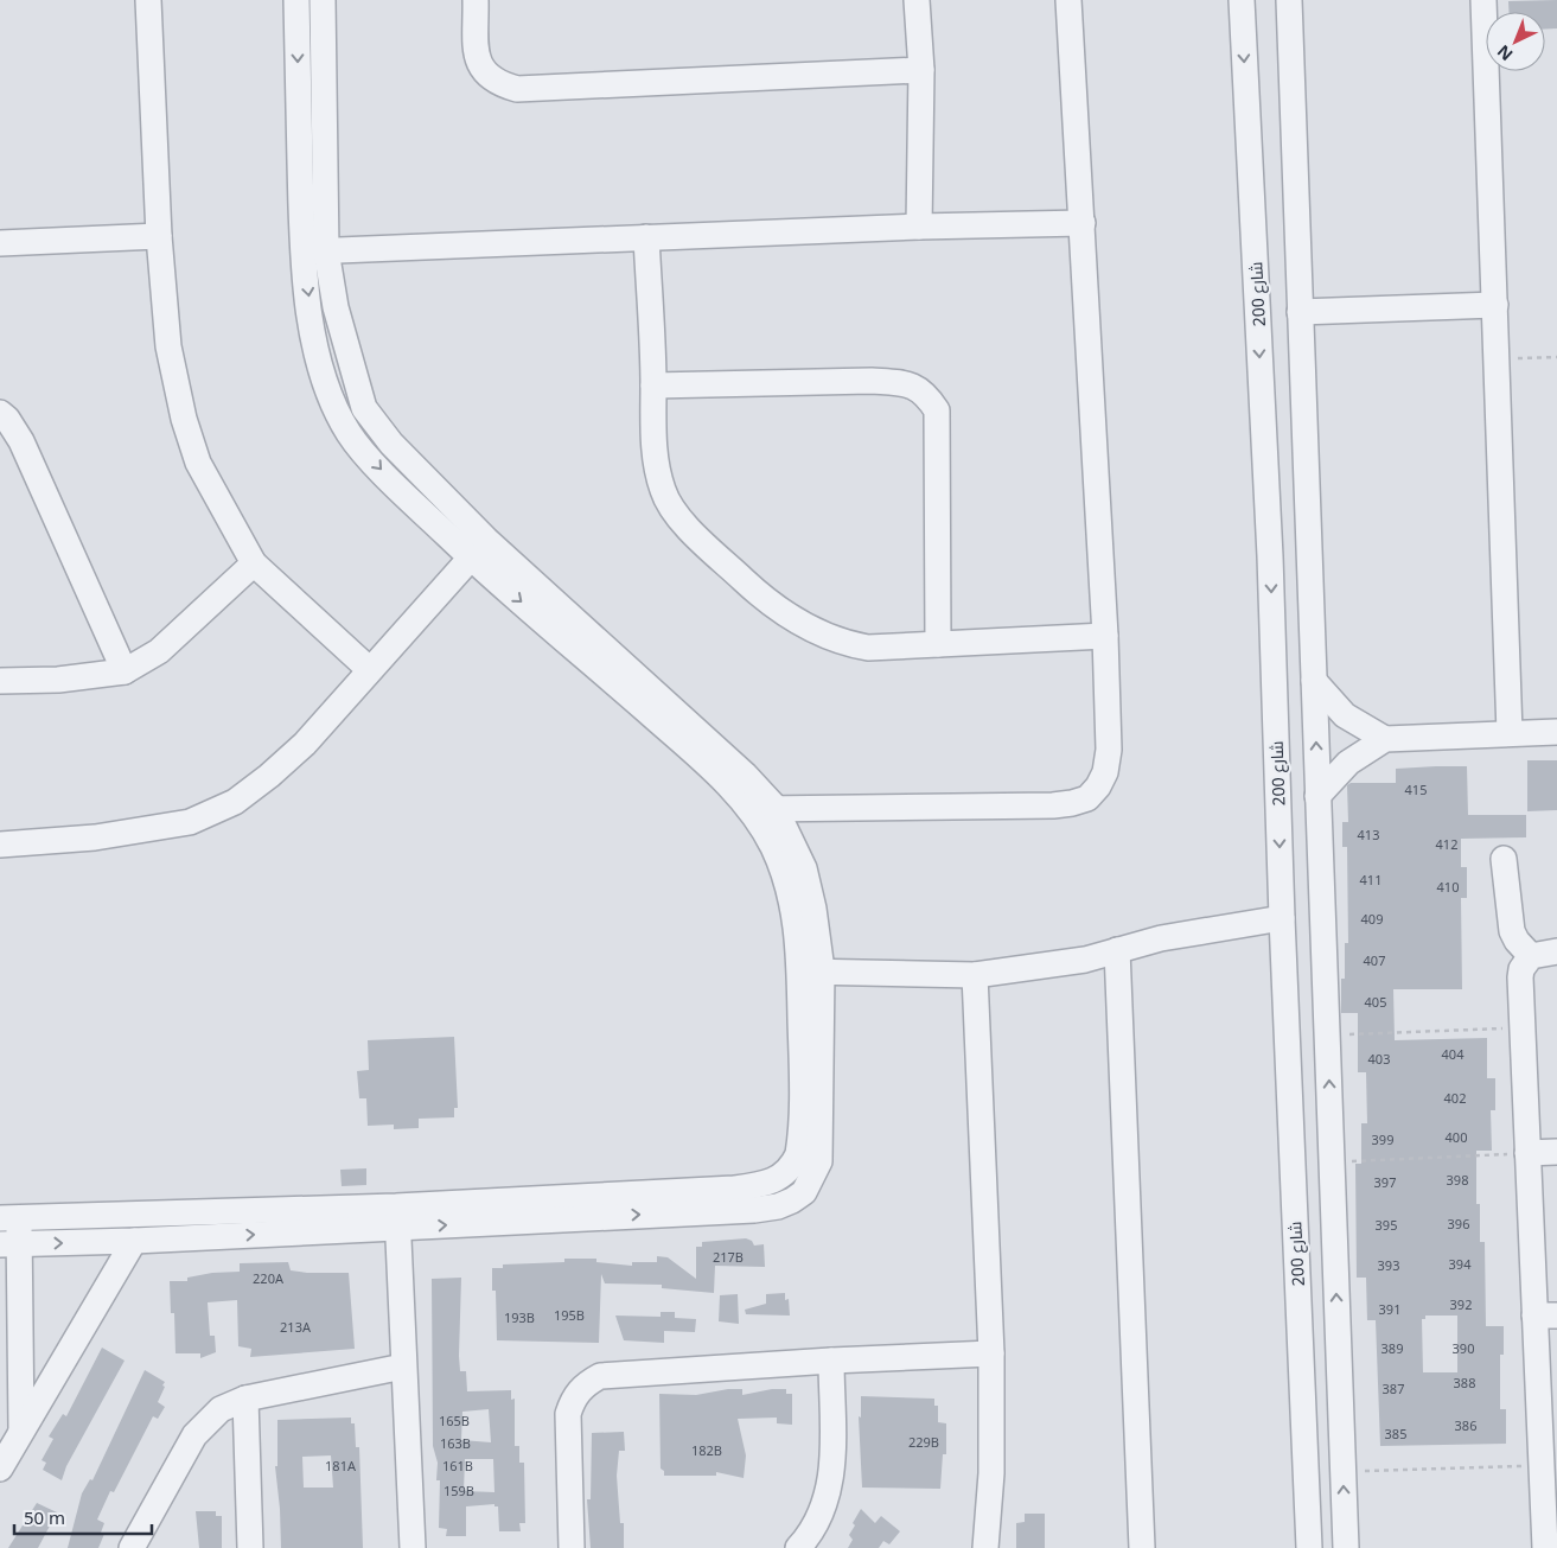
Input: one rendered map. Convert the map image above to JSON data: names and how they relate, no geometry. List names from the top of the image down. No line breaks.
{"streets":{"street":["شارع 200"]},"house_numbers":["415","413","412","411","410","409","407","405","404","403","402","400","399","398","397","396","395","217B","394","393","220A","392","391","195B","193B","213A","389","390","388","387","165B","386","385","229B","163B","182B","181A","161B","159B"],"scale_bar":"50 m","north":"bottom left"}
